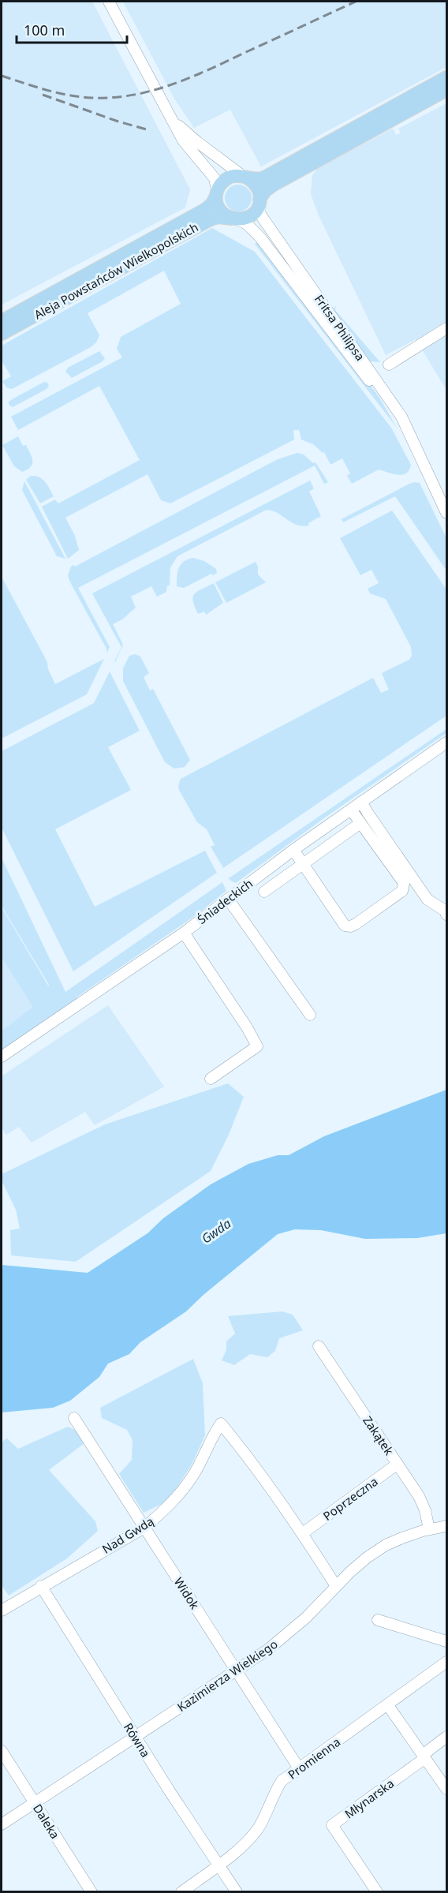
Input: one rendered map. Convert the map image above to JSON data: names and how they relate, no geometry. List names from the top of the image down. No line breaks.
{"streets":{"main road":["Aleja Powstańców Wielkopolskich"],"street":["Fritsa Philipsa","Śniadeckich","Zakątek","Poprzeczna","Nad Gwdą","Widok","Kazimierza Wielkiego","Równa","Promienna","Młynarska","Daleka"]},"crossings":[["Aleja Powstańców Wielkopolskich","Fritsa Philipsa"],["Zakątek","Poprzeczna"],["Zakątek","Kazimierza Wielkiego"],["Poprzeczna","Nad Gwdą"],["Nad Gwdą","Widok"],["Nad Gwdą","Równa"],["Widok","Kazimierza Wielkiego"],["Widok","Promienna"],["Kazimierza Wielkiego","Równa"],["Kazimierza Wielkiego","Daleka"],["Równa","Promienna"]],"water":["Gwda"],"scale_bar":"100 m"}
